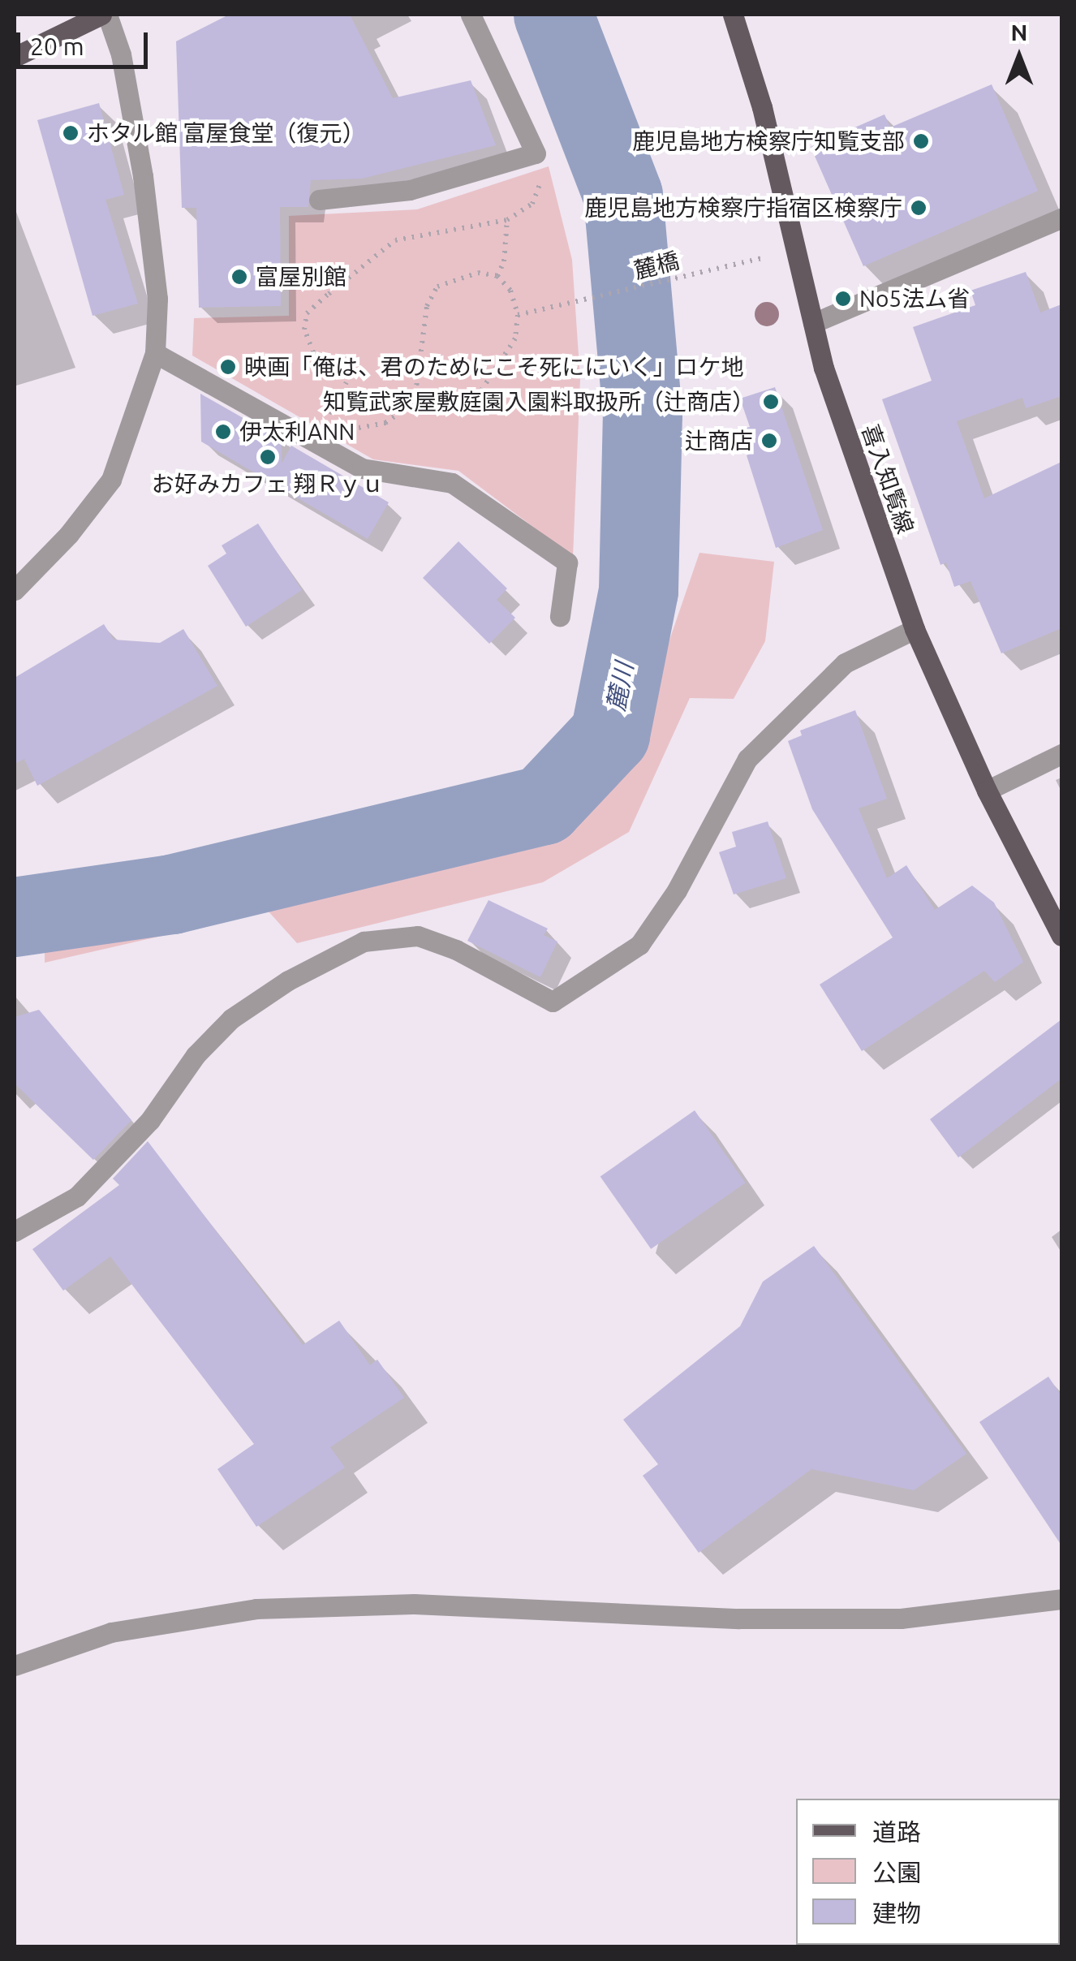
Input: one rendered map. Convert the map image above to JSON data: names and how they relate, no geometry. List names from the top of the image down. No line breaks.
{"streets":{"main road":["喜入知覧線"],"path":["麓橋"]},"water":["麓川"],"places":["ホタル館 富屋食堂（復元）","鹿児島地方検察庁知覧支部","鹿児島地方検察庁指宿区検察庁","富屋別館","No5法ム省","映画「俺は、君のためにこそ死ににいく」ロケ地","知覧武家屋敷庭園入園料取扱所（辻商店）","伊太利ANN","辻商店","お好みカフェ 翔Ｒｙｕ"],"legend":["道路","公園","建物"],"scale_bar":"20 m","north":"top"}
